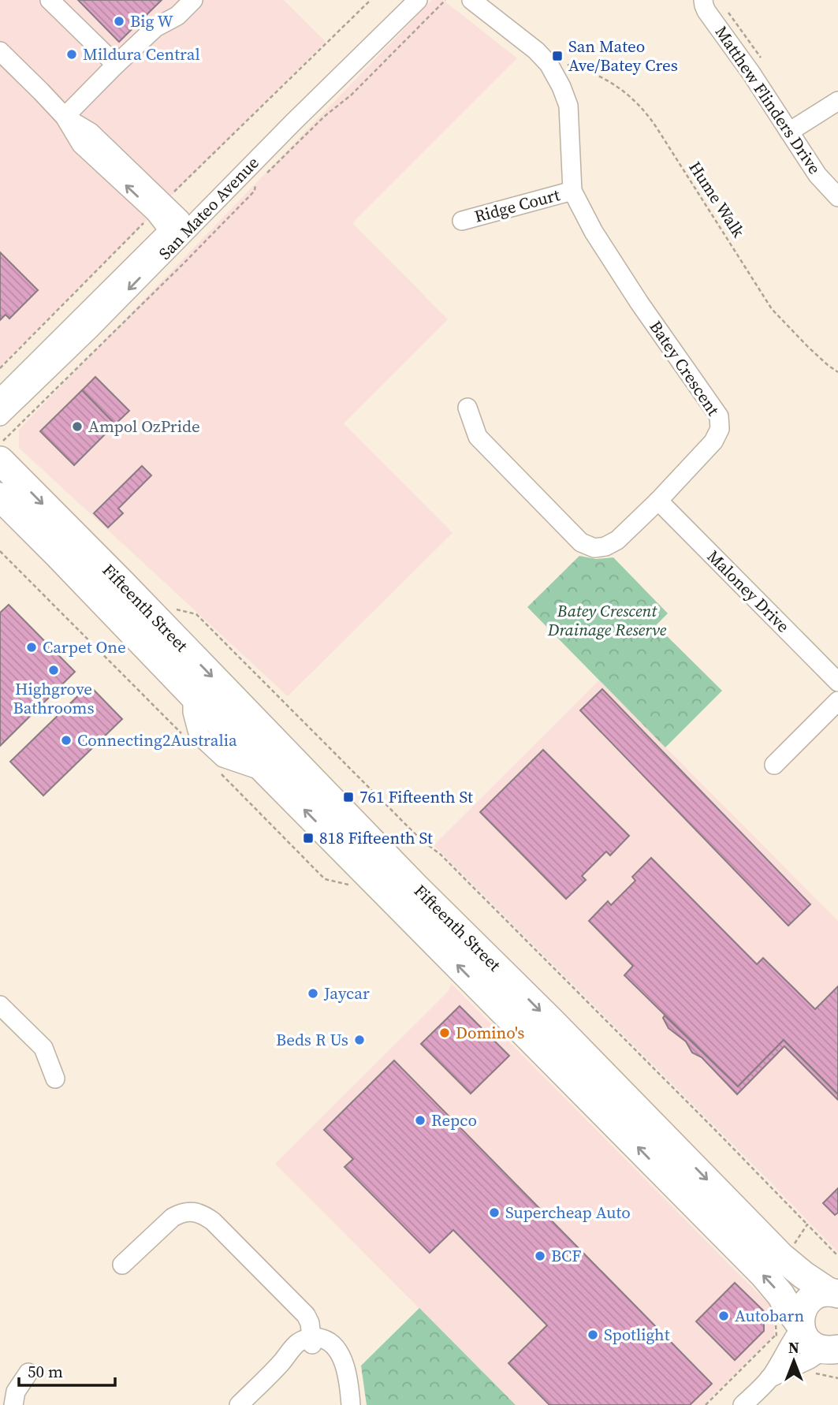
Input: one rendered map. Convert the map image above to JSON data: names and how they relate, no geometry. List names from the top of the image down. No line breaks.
{"streets":{"highway":["Fifteenth Street"],"street":["Matthew Flinders Drive","Ridge Court","San Mateo Avenue","Batey Crescent","Maloney Drive"],"path":["Hume Walk"]},"crossings":[["Ridge Court","Batey Crescent"],["Batey Crescent","Maloney Drive"]],"parks":["Batey Crescent Drainage Reserve"],"places":{"other":["Big W","Mildura Central","Ampol OzPride","Carpet One","Highgrove Bathrooms","Connecting2Australia","Jaycar","Domino's","Beds R Us","Repco","Supercheap Auto","BCF","Autobarn","Spotlight"],"transit":["San Mateo Ave/Batey Cres","761 Fifteenth St","818 Fifteenth St"]},"scale_bar":"50 m","north":"top"}
